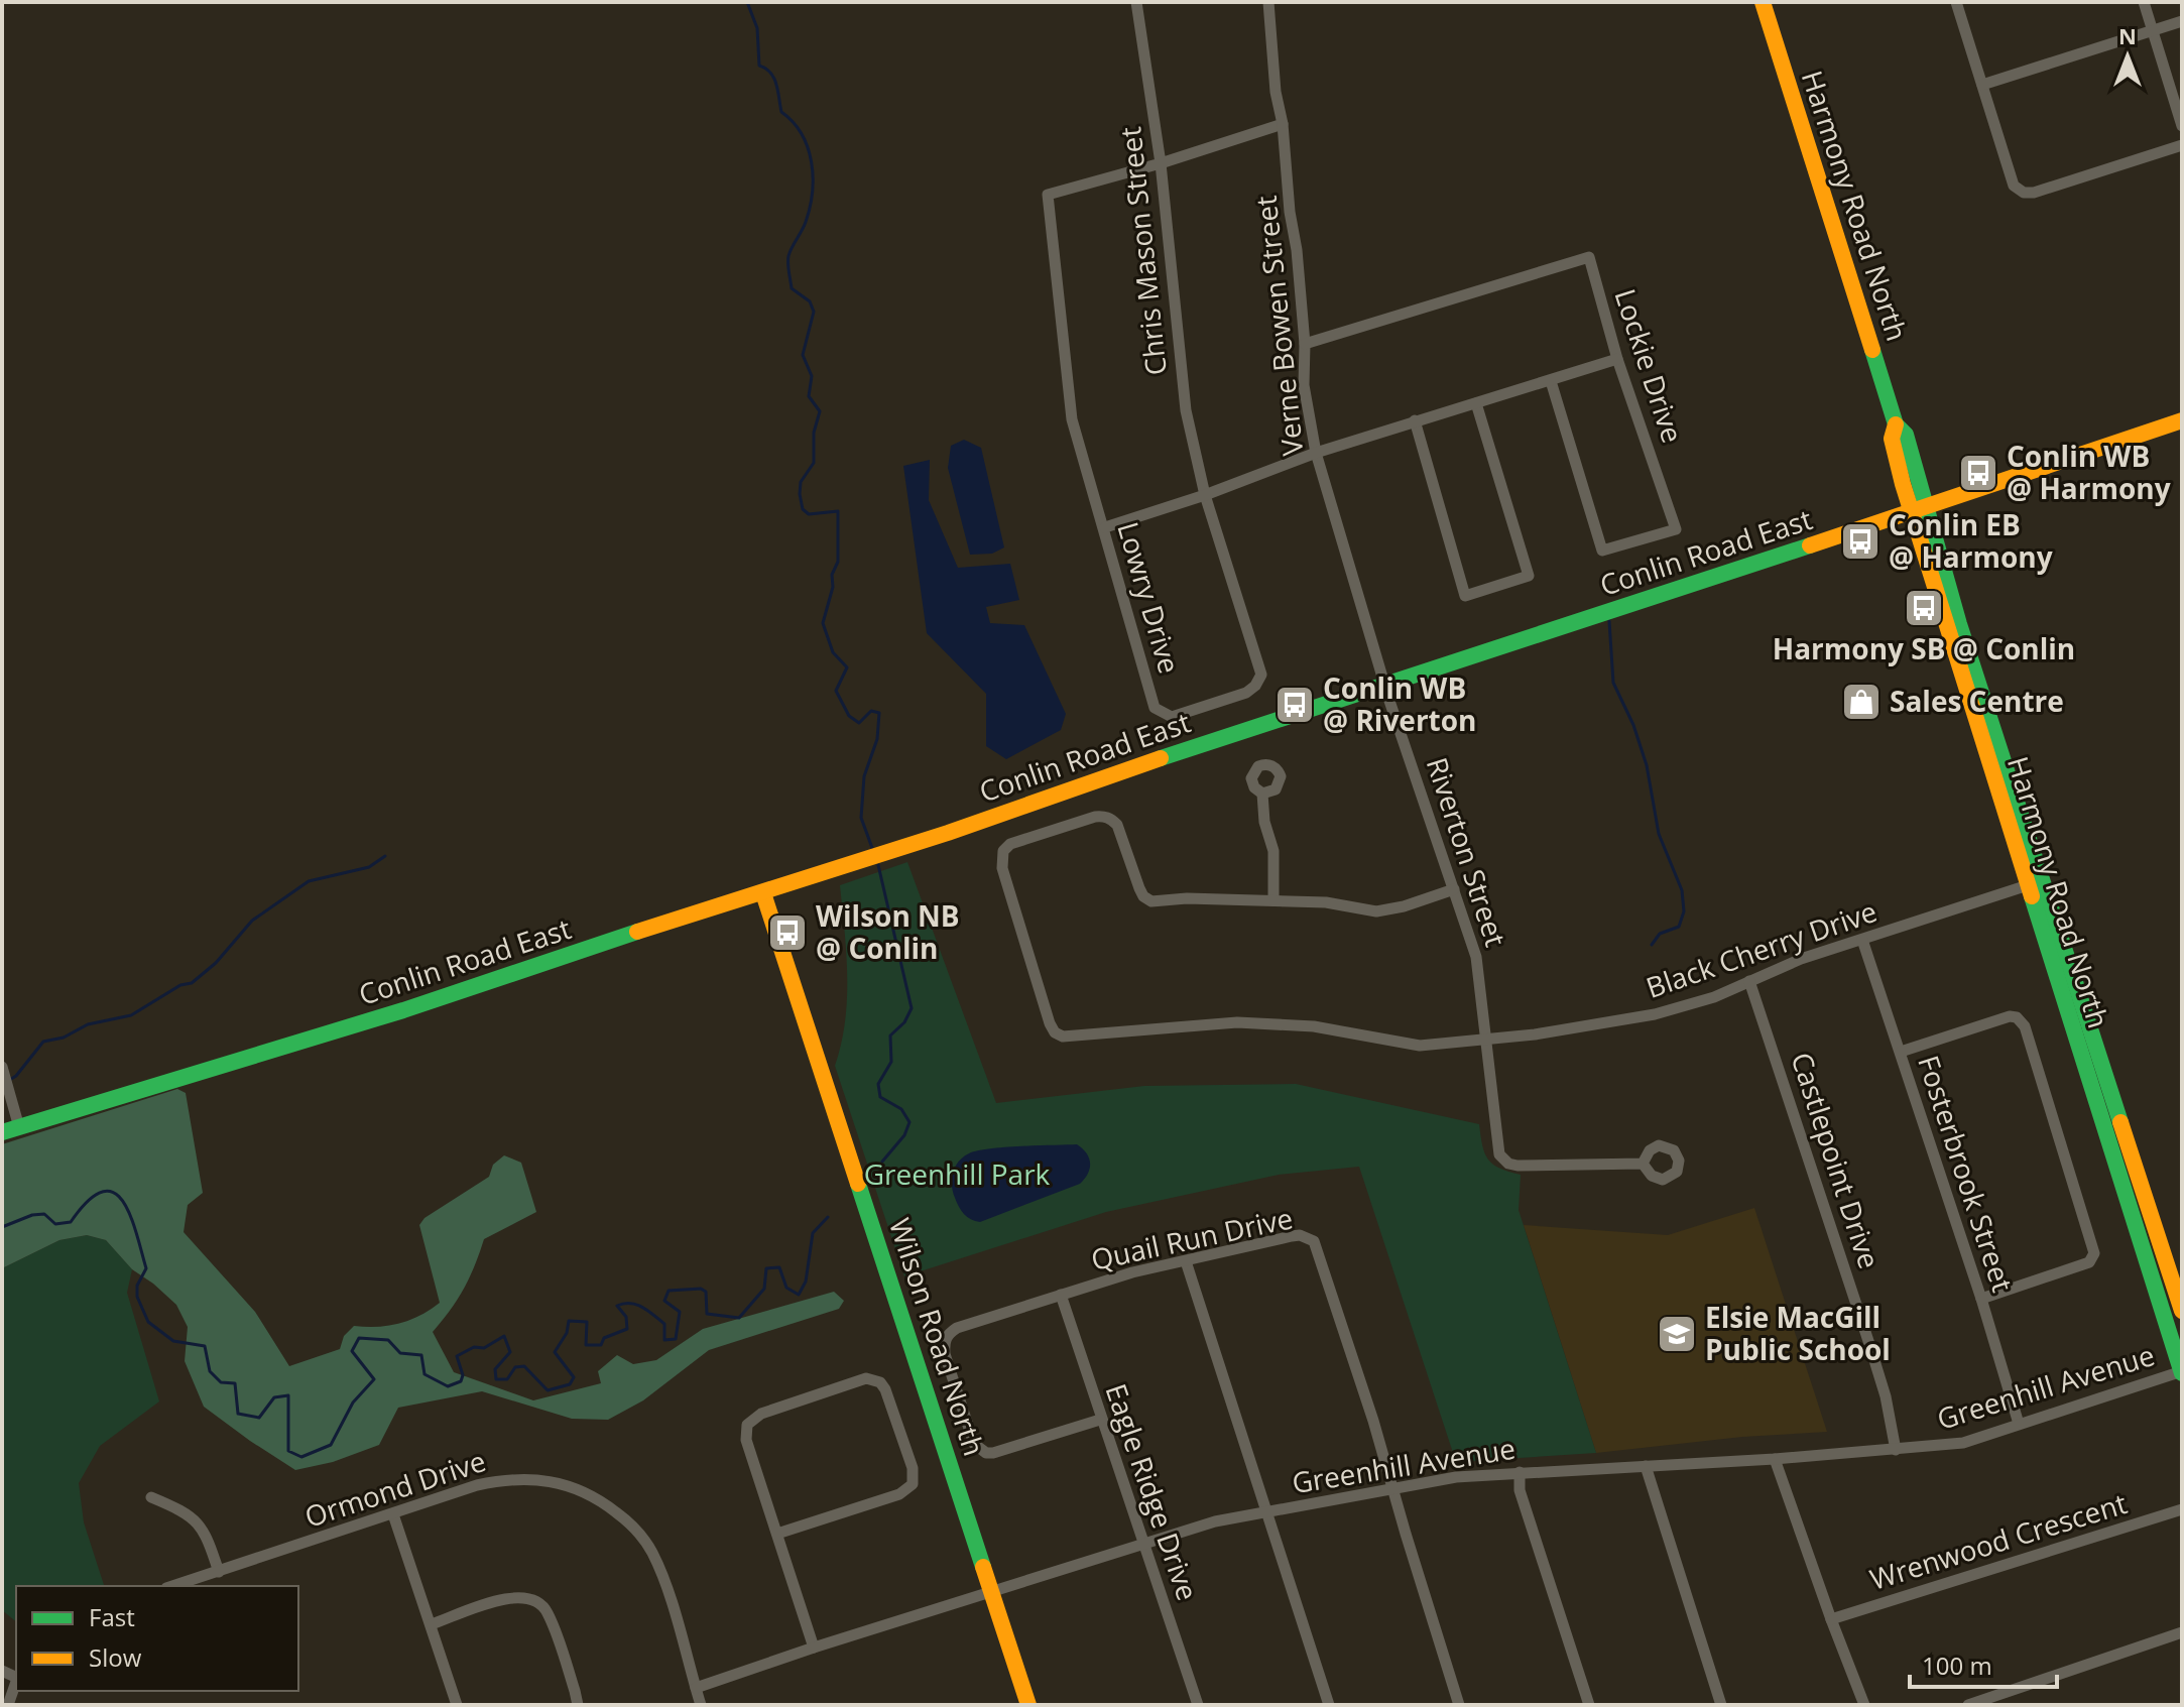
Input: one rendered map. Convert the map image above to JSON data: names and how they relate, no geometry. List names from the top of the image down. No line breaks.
{"streets":{"street":["Harmony Road North","Chris Mason Street","Verne Bowen Street","Lockie Drive","Conlin Road East","Lowry Drive","Riverton Street","Black Cherry Drive","Castlepoint Drive","Fosterbrook Street","Quail Run Drive","Wilson Road North","Greenhill Avenue","Ormond Drive","Eagle Ridge Drive","Wrenwood Crescent"]},"crossings":[["Harmony Road North","Conlin Road East"],["Harmony Road North","Black Cherry Drive"],["Harmony Road North","Greenhill Avenue"],["Chris Mason Street","Lowry Drive"],["Verne Bowen Street","Lockie Drive"],["Verne Bowen Street","Conlin Road East"],["Verne Bowen Street","Riverton Street"],["Conlin Road East","Riverton Street"],["Conlin Road East","Wilson Road North"],["Riverton Street","Black Cherry Drive"],["Black Cherry Drive","Castlepoint Drive"],["Black Cherry Drive","Fosterbrook Street"],["Castlepoint Drive","Greenhill Avenue"],["Fosterbrook Street","Greenhill Avenue"],["Quail Run Drive","Greenhill Avenue"],["Quail Run Drive","Eagle Ridge Drive"],["Wilson Road North","Greenhill Avenue"],["Greenhill Avenue","Ormond Drive"],["Greenhill Avenue","Eagle Ridge Drive"]],"parks":["Greenhill Park"],"places":{"bus stop":["Conlin WB @ Harmony","Conlin EB @ Harmony","Harmony SB @ Conlin","Conlin WB @ Riverton","Wilson NB @ Conlin"],"shop":["Sales Centre"],"school or university":["Elsie MacGill Public School"]},"legend":["Fast","Slow"],"scale_bar":"100 m","north":"top"}
